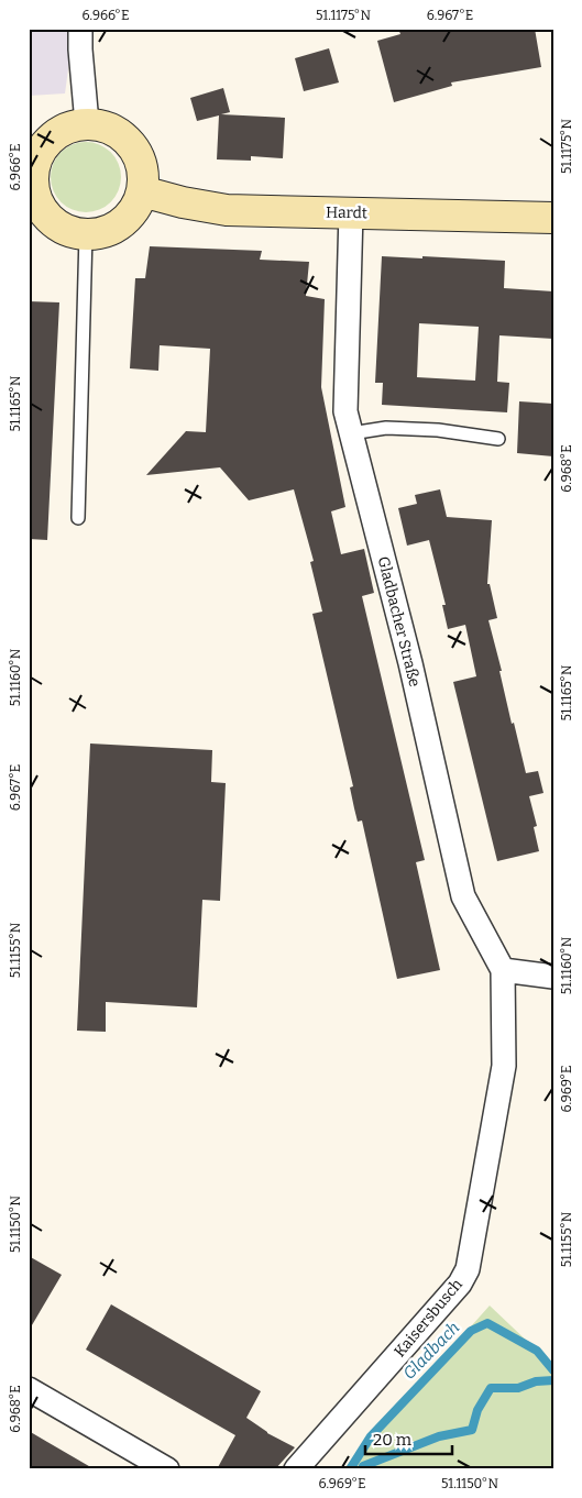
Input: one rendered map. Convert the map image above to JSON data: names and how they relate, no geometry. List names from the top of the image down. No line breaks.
{"streets":{"main road":["Hardt"],"street":["Gladbacher Straße","Kaisersbusch"]},"crossings":[["Hardt","Gladbacher Straße"],["Gladbacher Straße","Kaisersbusch"]],"water":["Gladbach"],"scale_bar":"20 m","coordinates":["6.966°E","51.1175°N","6.967°E","51.1165°N","6.968°E","51.1160°N","51.1155°N","6.969°E","51.1150°N"]}
